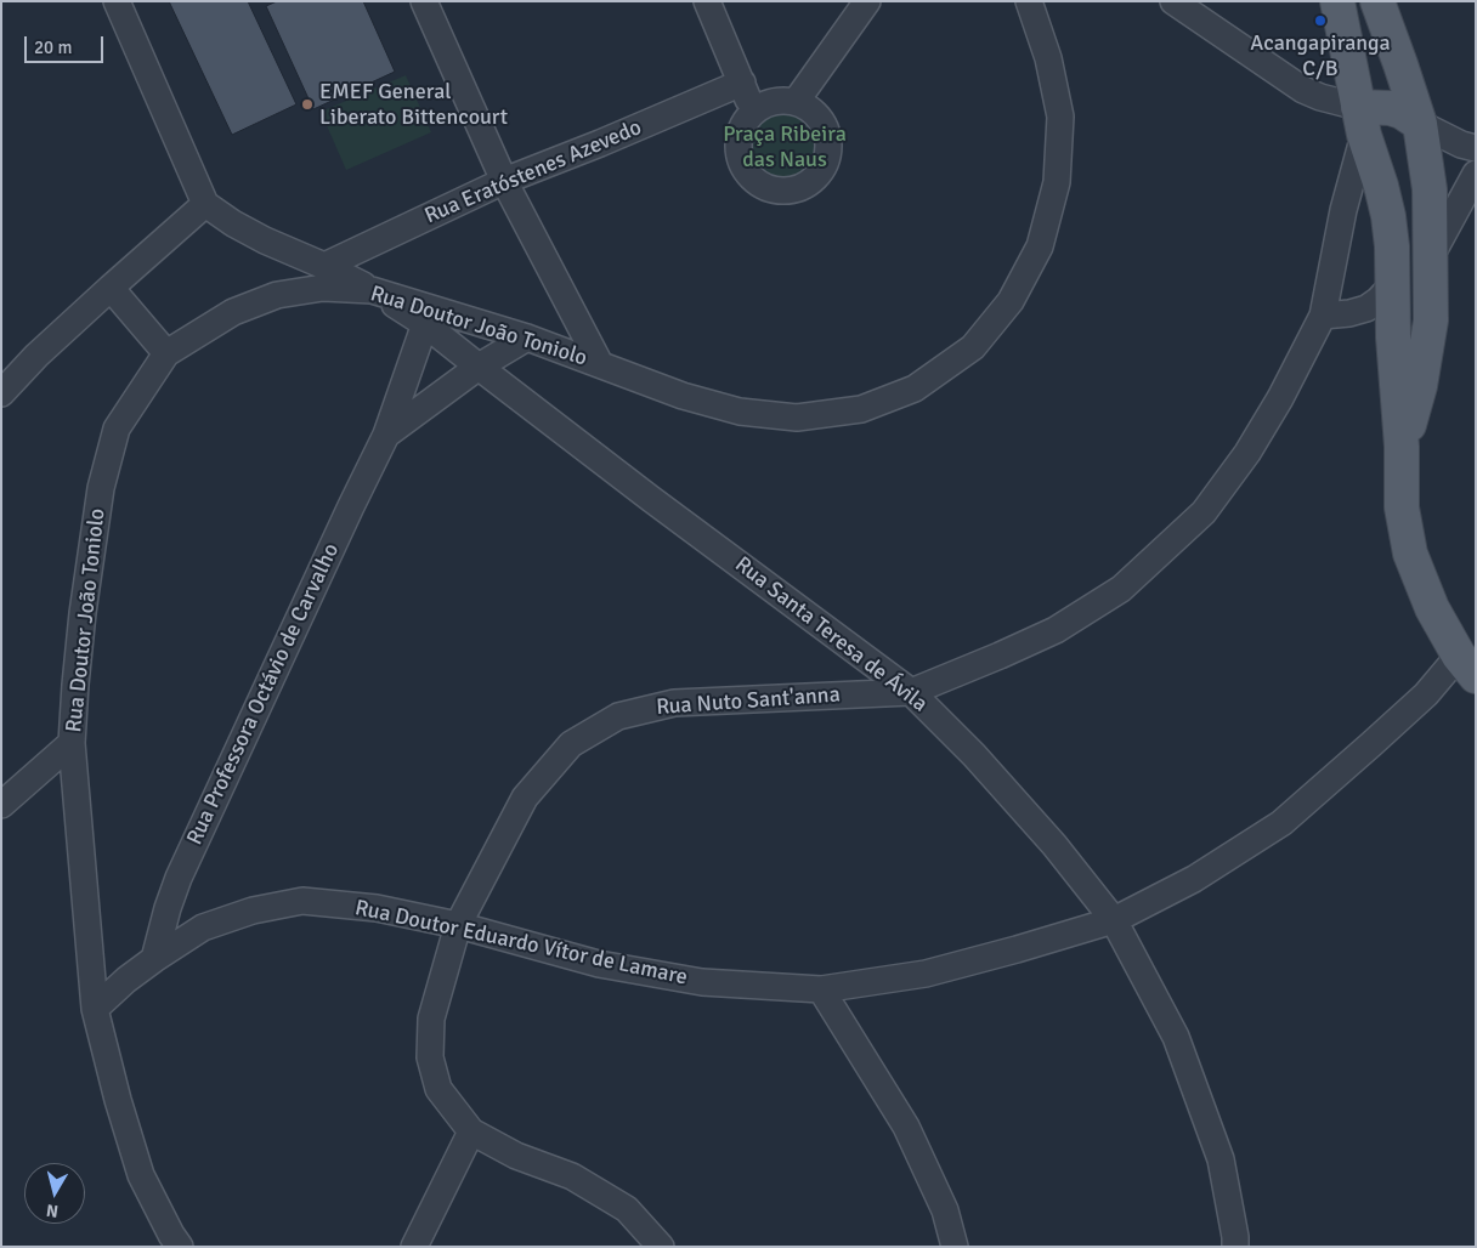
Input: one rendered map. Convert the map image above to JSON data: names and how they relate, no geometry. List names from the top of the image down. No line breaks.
{"streets":{"street":["Rua Eratóstenes Azevedo","Rua Doutor João Toniolo","Rua Santa Teresa de Ávila","Rua Professora Octávio de Carvalho","Rua Nuto Sant'anna","Rua Doutor Eduardo Vítor de Lamare"]},"crossings":[["Rua Doutor João Toniolo","Rua Santa Teresa de Ávila"],["Rua Doutor João Toniolo","Rua Professora Octávio de Carvalho"],["Rua Doutor João Toniolo","Rua Doutor Eduardo Vítor de Lamare"],["Rua Santa Teresa de Ávila","Rua Professora Octávio de Carvalho"],["Rua Santa Teresa de Ávila","Rua Nuto Sant'anna"],["Rua Santa Teresa de Ávila","Rua Doutor Eduardo Vítor de Lamare"],["Rua Professora Octávio de Carvalho","Rua Doutor Eduardo Vítor de Lamare"],["Rua Nuto Sant'anna","Rua Doutor Eduardo Vítor de Lamare"]],"parks":["Praça Ribeira das Naus"],"places":["Acangapiranga C/B","EMEF General Liberato Bittencourt"],"scale_bar":"20 m","north":"bottom"}
